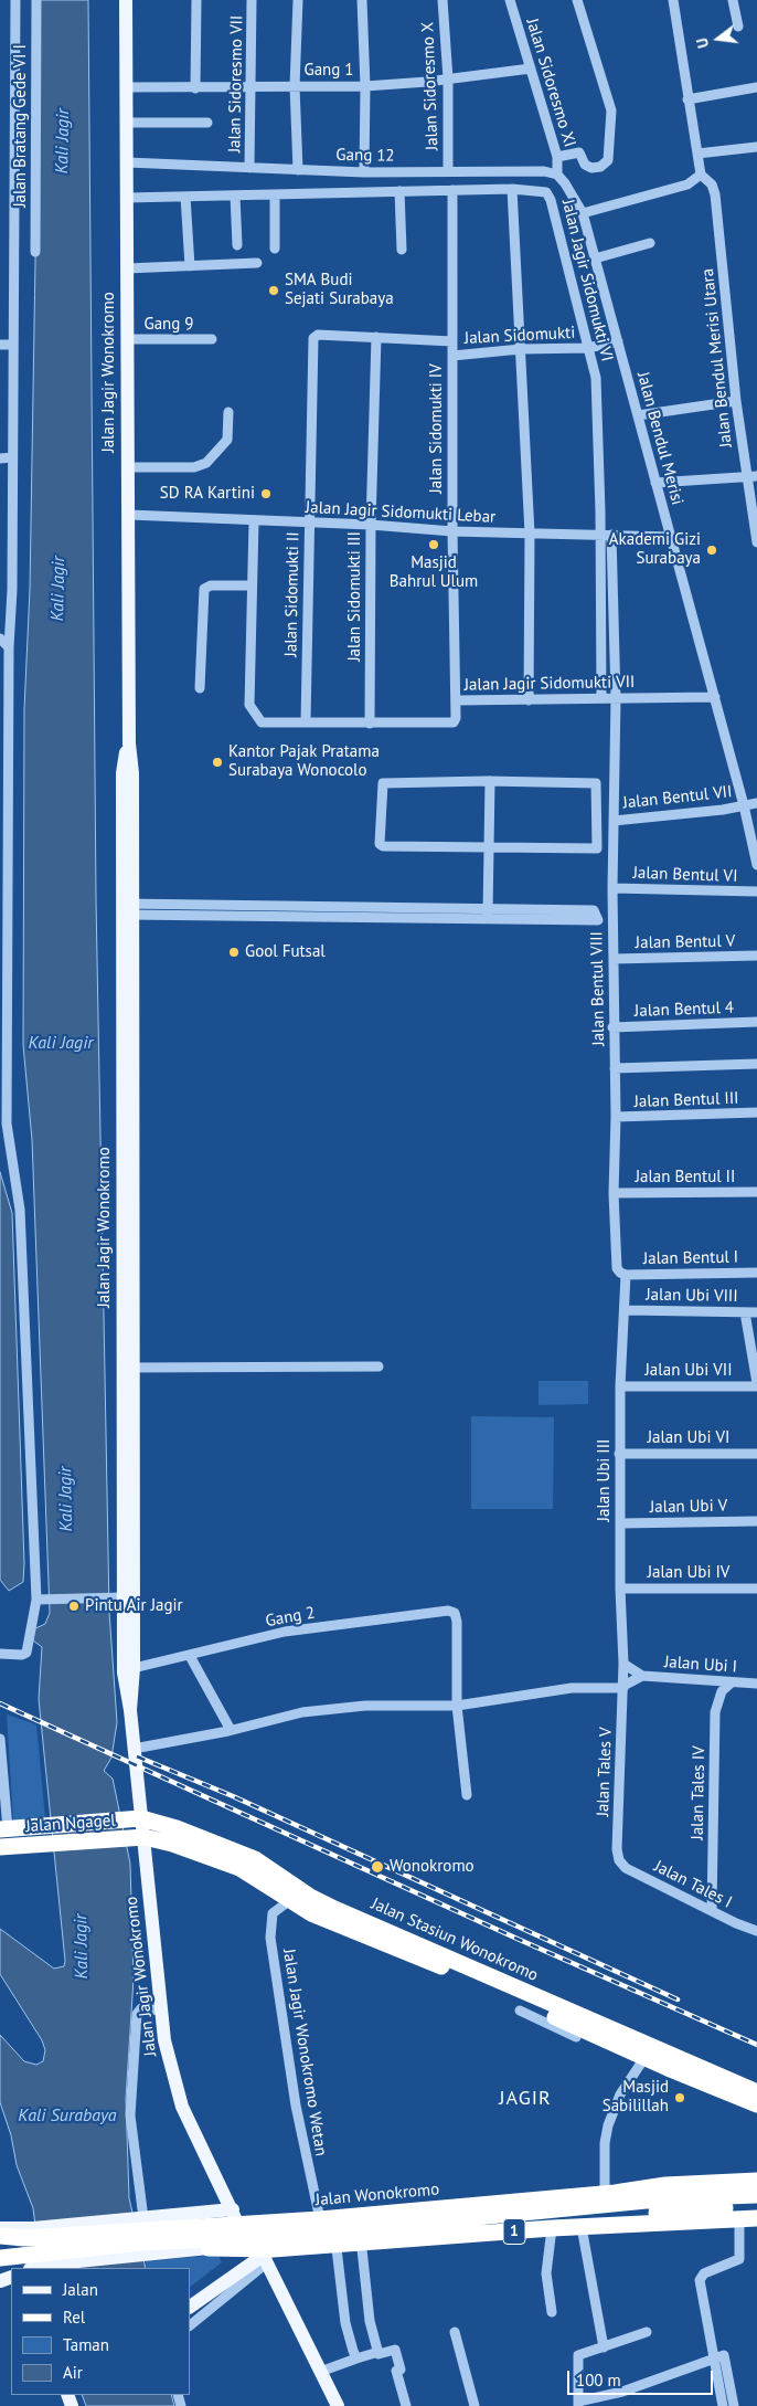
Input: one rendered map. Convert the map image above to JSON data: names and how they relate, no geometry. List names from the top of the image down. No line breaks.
{"streets":{"highway":["Jalan Ngagel","Jalan Stasiun Wonokromo","Jalan Wonokromo","1"],"main road":["Jalan Jagir Wonokromo"],"street":["Gang 1","Jalan Sidoresmo XI","Jalan Sidoresmo VII","Jalan Sidoresmo X","Jalan Bratang Gede VI I","Gang 12","Jalan Jagir Sidomukti VI","Gang 9","Jalan Sidomukti","Jalan Bendul Merisi Utara","Jalan Sidomukti IV","Jalan Bendul Merisi","Jalan Jagir Sidomukti Lebar","Jalan Sidomukti II","Jalan Sidomukti III","Jalan Jagir Sidomukti VII","Jalan Bentul VII","Jalan Bentul VI","Jalan Bentul V","Jalan Bentul VIII","Jalan Bentul 4","Jalan Bentul III","Jalan Bentul II","Jalan Bentul I","Jalan Ubi VIII","Jalan Ubi VII","Jalan Ubi VI","Jalan Ubi III","Jalan Ubi V","Jalan Ubi IV","Gang 2","Jalan Ubi I","Jalan Tales V","Jalan Tales IV","Jalan Tales I","Jalan Jagir Wonokromo Wetan"]},"crossings":[["Gang 1","Jalan Sidoresmo XI"],["Gang 1","Jalan Sidoresmo VII"],["Gang 1","Jalan Sidoresmo X"],["Gang 1","Jalan Jagir Wonokromo"],["Jalan Sidoresmo XI","Gang 12"],["Jalan Sidoresmo VII","Gang 12"],["Jalan Sidoresmo X","Gang 12"],["Gang 12","Jalan Jagir Wonokromo"],["Jalan Jagir Sidomukti VI","Jalan Sidomukti"],["Jalan Jagir Sidomukti VI","Jalan Jagir Wonokromo"],["Jalan Jagir Sidomukti VI","Jalan Sidomukti IV"],["Jalan Jagir Sidomukti VI","Jalan Jagir Sidomukti Lebar"],["Jalan Jagir Sidomukti VI","Jalan Jagir Sidomukti VII"],["Jalan Jagir Sidomukti VI","Jalan Bentul VIII"],["Gang 9","Jalan Jagir Wonokromo"],["Jalan Sidomukti","Jalan Sidomukti IV"],["Jalan Sidomukti","Jalan Bendul Merisi"],["Jalan Jagir Wonokromo","Jalan Jagir Sidomukti Lebar"],["Jalan Jagir Wonokromo","Gang 2"],["Jalan Jagir Wonokromo","Jalan Ngagel"],["Jalan Jagir Wonokromo","Jalan Stasiun Wonokromo"],["Jalan Jagir Wonokromo","Jalan Wonokromo"],["Jalan Jagir Wonokromo","1"],["Jalan Sidomukti IV","Jalan Jagir Sidomukti Lebar"],["Jalan Sidomukti IV","Jalan Jagir Sidomukti VII"],["Jalan Bendul Merisi","Jalan Jagir Sidomukti Lebar"],["Jalan Bendul Merisi","Jalan Jagir Sidomukti VII"],["Jalan Bendul Merisi","Jalan Bentul VII"],["Jalan Jagir Sidomukti Lebar","Jalan Sidomukti II"],["Jalan Jagir Sidomukti Lebar","Jalan Sidomukti III"],["Jalan Sidomukti II","Jalan Sidomukti III"],["Jalan Sidomukti II","Jalan Jagir Sidomukti VII"],["Jalan Sidomukti III","Jalan Jagir Sidomukti VII"],["Jalan Jagir Sidomukti VII","Jalan Bentul VIII"],["Jalan Bentul VII","Jalan Bentul VIII"],["Jalan Bentul VI","Jalan Bentul VIII"],["Jalan Bentul V","Jalan Bentul VIII"],["Jalan Bentul VIII","Jalan Bentul 4"],["Jalan Bentul VIII","Jalan Bentul III"],["Jalan Bentul VIII","Jalan Bentul II"],["Jalan Bentul VIII","Jalan Bentul I"],["Jalan Bentul VIII","Jalan Ubi III"],["Jalan Bentul I","Jalan Ubi III"],["Jalan Ubi VIII","Jalan Ubi III"],["Jalan Ubi VII","Jalan Ubi III"],["Jalan Ubi VI","Jalan Ubi III"],["Jalan Ubi III","Jalan Ubi V"],["Jalan Ubi III","Jalan Ubi IV"],["Jalan Ubi III","Jalan Ubi I"],["Jalan Ubi III","Jalan Tales V"],["Jalan Ubi I","Jalan Tales V"],["Jalan Ubi I","Jalan Tales IV"],["Jalan Tales V","Jalan Tales I"],["Jalan Tales IV","Jalan Tales I"],["Jalan Ngagel","Jalan Stasiun Wonokromo"],["Jalan Stasiun Wonokromo","Jalan Jagir Wonokromo Wetan"],["Jalan Jagir Wonokromo Wetan","Jalan Wonokromo"],["Jalan Wonokromo","1"]],"districts":["JAGIR"],"water":["Kali Jagir","Kali Surabaya"],"places":["SMA Budi Sejati Surabaya","SD RA Kartini","Masjid Bahrul Ulum","Akademi Gizi Surabaya","Kantor Pajak Pratama Surabaya Wonocolo","Gool Futsal","Pintu Air Jagir","Wonokromo","Masjid Sabilillah"],"legend":["Jalan","Rel","Taman","Air"],"scale_bar":"100 m","north":"left"}
